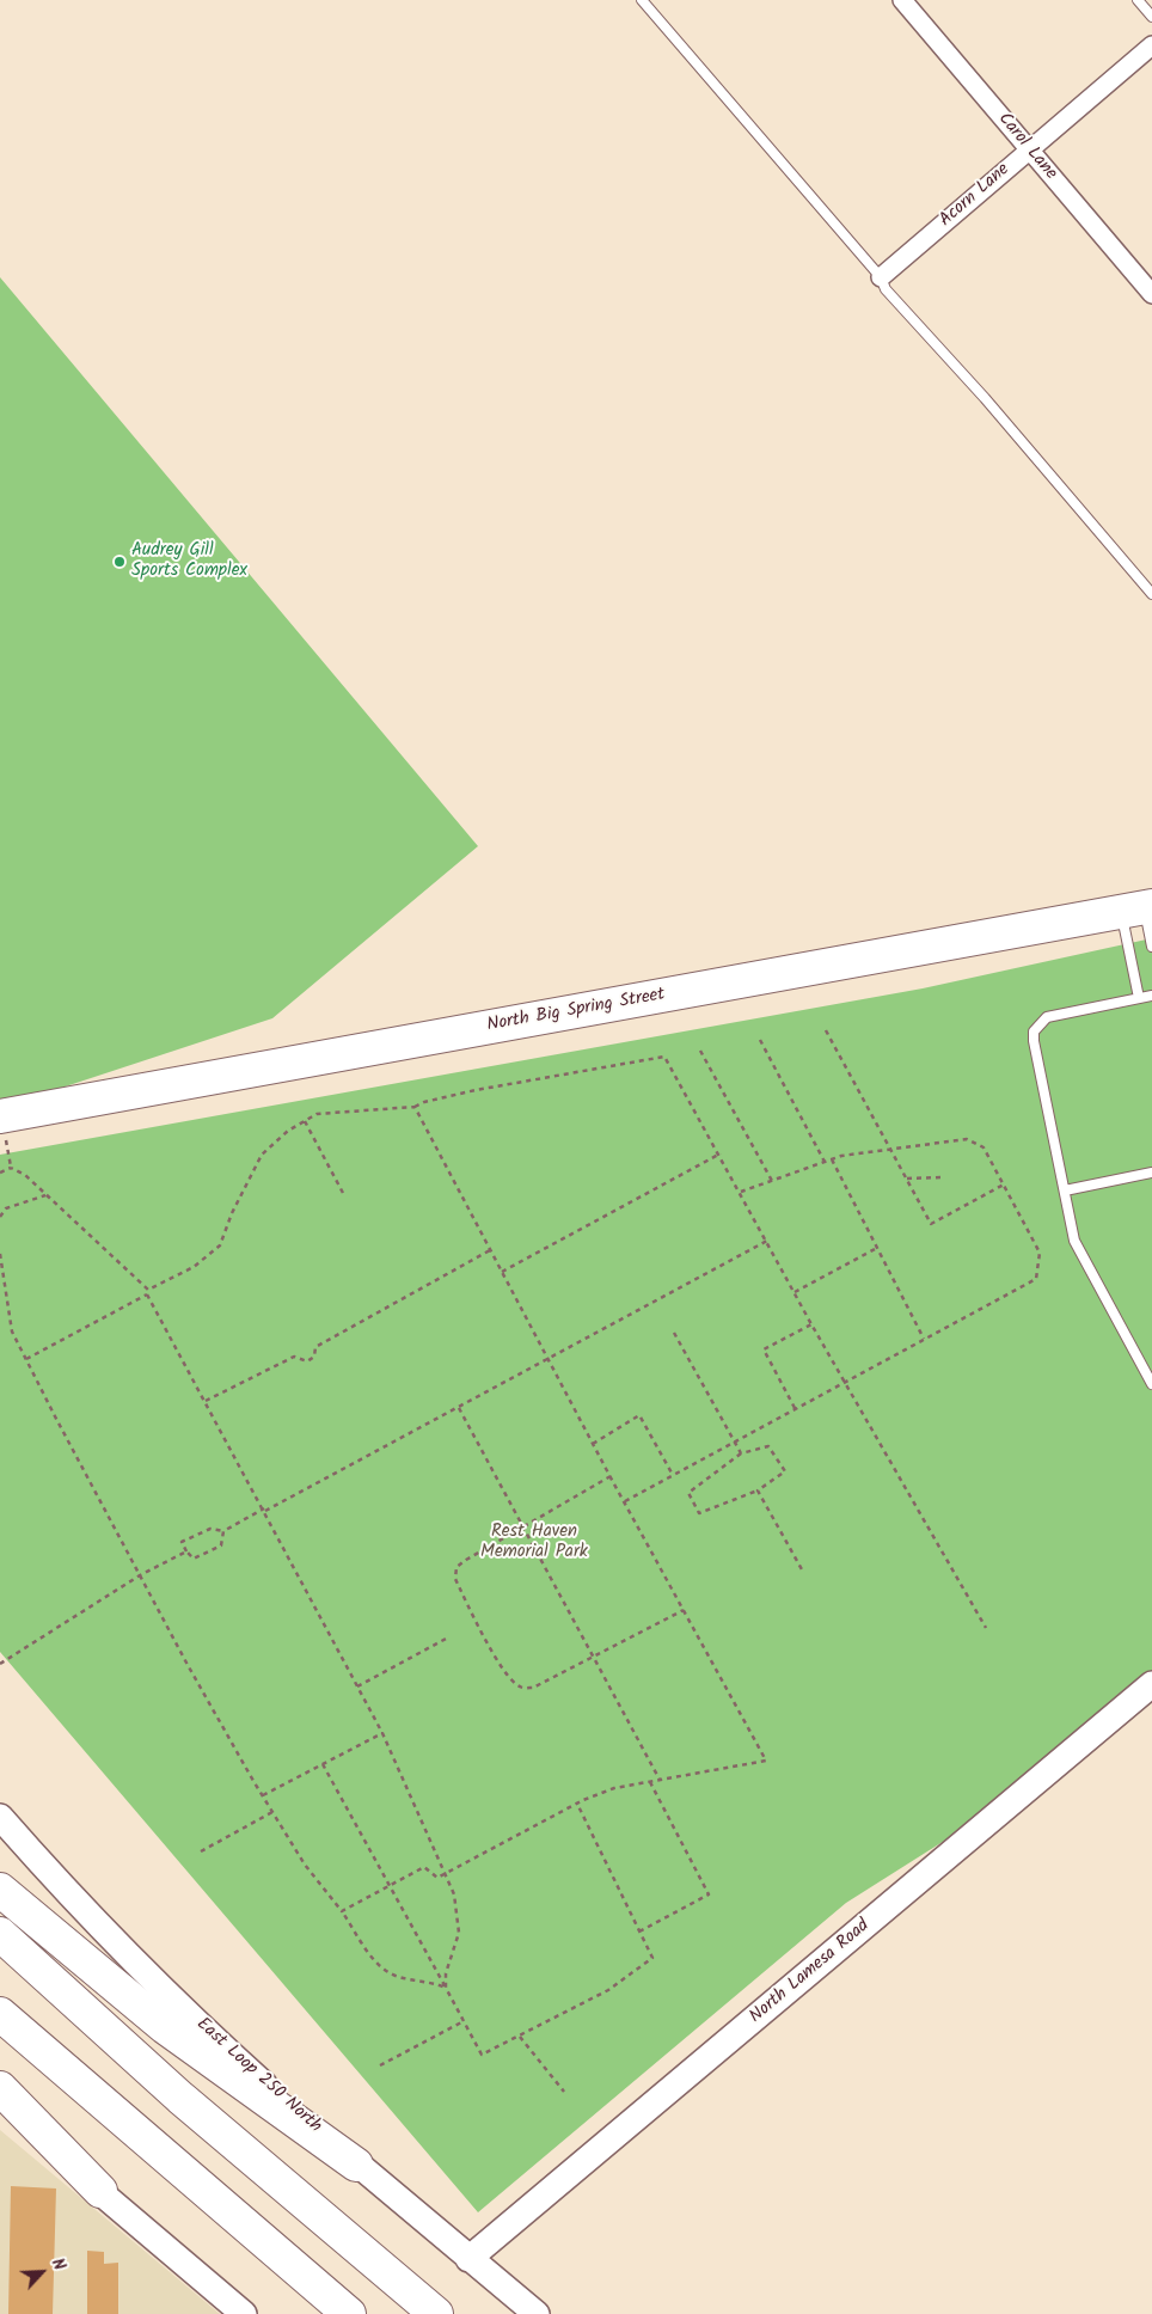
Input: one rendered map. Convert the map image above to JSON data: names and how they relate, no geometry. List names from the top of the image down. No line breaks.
{"streets":{"highway":["North Big Spring Street"],"main road":["North Lamesa Road","East Loop 250 North"],"street":["Carol Lane","Acorn Lane"]},"crossings":[["Carol Lane","Acorn Lane"],["North Lamesa Road","East Loop 250 North"]],"parks":["Rest Haven Memorial Park"],"places":["Audrey Gill Sports Complex"],"north":"top right"}
